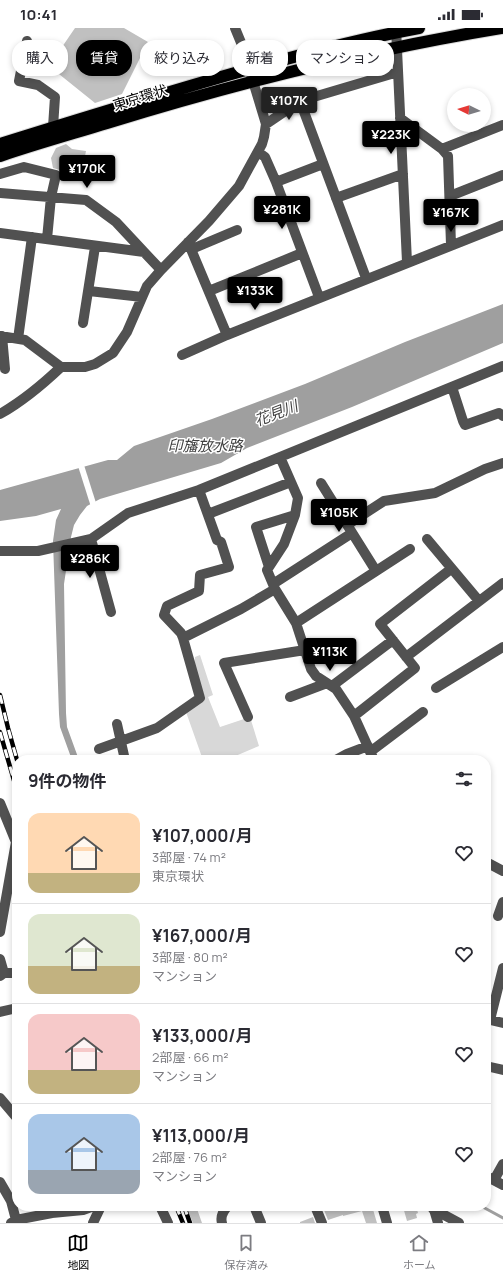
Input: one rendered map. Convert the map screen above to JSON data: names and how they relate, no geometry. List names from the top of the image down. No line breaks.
{"streets":{"highway":["東京環状"]},"water":["花見川","印旛放水路"],"north":"left","page":{"status":"10:41","chip":["購入","賃貸","絞り込み","新着","マンション"],"price":["¥107K","¥223K","¥170K","¥281K","¥167K","¥133K","¥105K","¥286K","¥113K"],"heading":"9件の物件","list":[{"name":"¥107,000/月","note":"3部屋 · 74 m² · 東京環状"},{"name":"¥167,000/月","note":"3部屋 · 80 m² · マンション"},{"name":"¥133,000/月","note":"2部屋 · 66 m² · マンション"},{"name":"¥113,000/月","note":"2部屋 · 76 m² · マンション"}],"tabs":["地図","保存済み","ホーム"]}}
